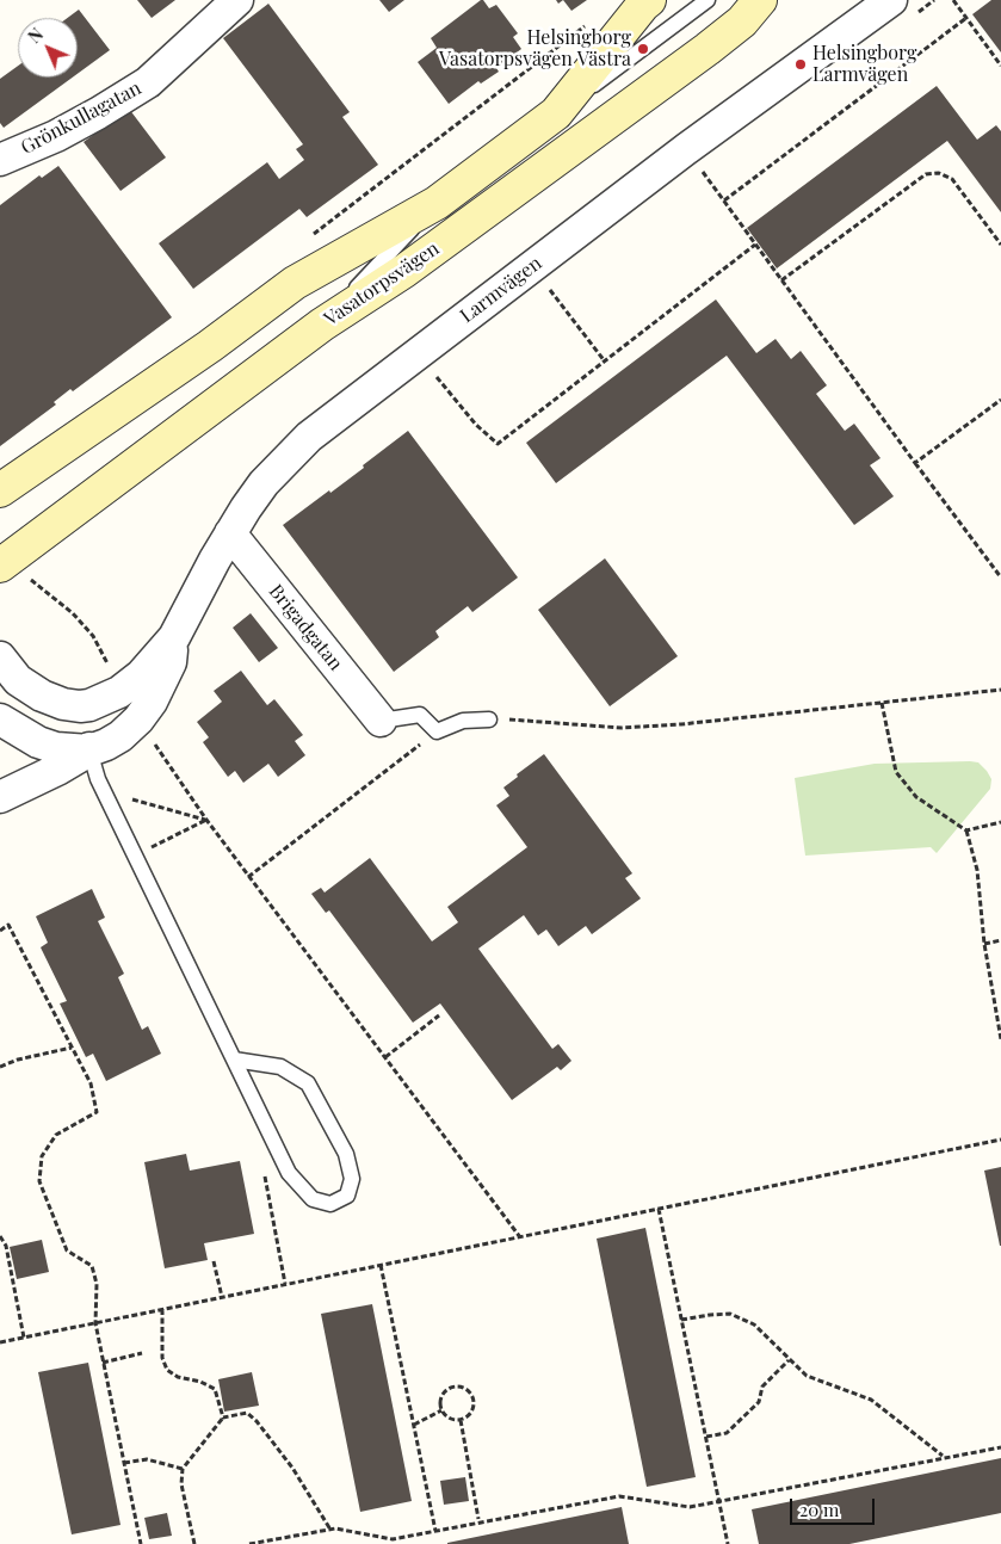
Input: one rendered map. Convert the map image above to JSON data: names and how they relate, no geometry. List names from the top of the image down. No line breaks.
{"streets":{"main road":["Vasatorpsvägen"],"street":["Grönkullagatan","Larmvägen","Brigadgatan"]},"crossings":[["Larmvägen","Brigadgatan"]],"places":["Helsingborg Vasatorpsvägen Västra","Helsingborg Larmvägen"],"scale_bar":"20 m","north":"top left"}
